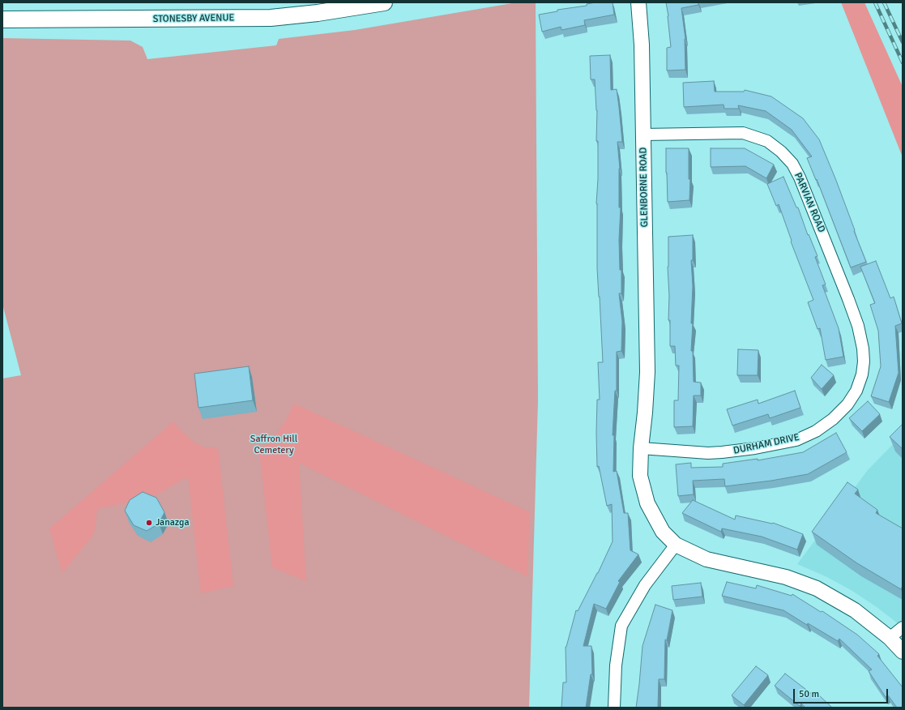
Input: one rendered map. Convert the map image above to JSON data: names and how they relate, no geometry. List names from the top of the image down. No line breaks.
{"streets":{"main road":["STONESBY AVENUE"],"street":["GLENBORNE ROAD","PARVIAN ROAD","DURHAM DRIVE"]},"crossings":[["GLENBORNE ROAD","PARVIAN ROAD"],["GLENBORNE ROAD","DURHAM DRIVE"],["PARVIAN ROAD","DURHAM DRIVE"]],"parks":["Saffron Hill Cemetery"],"places":["Janazga"],"scale_bar":"50 m"}
